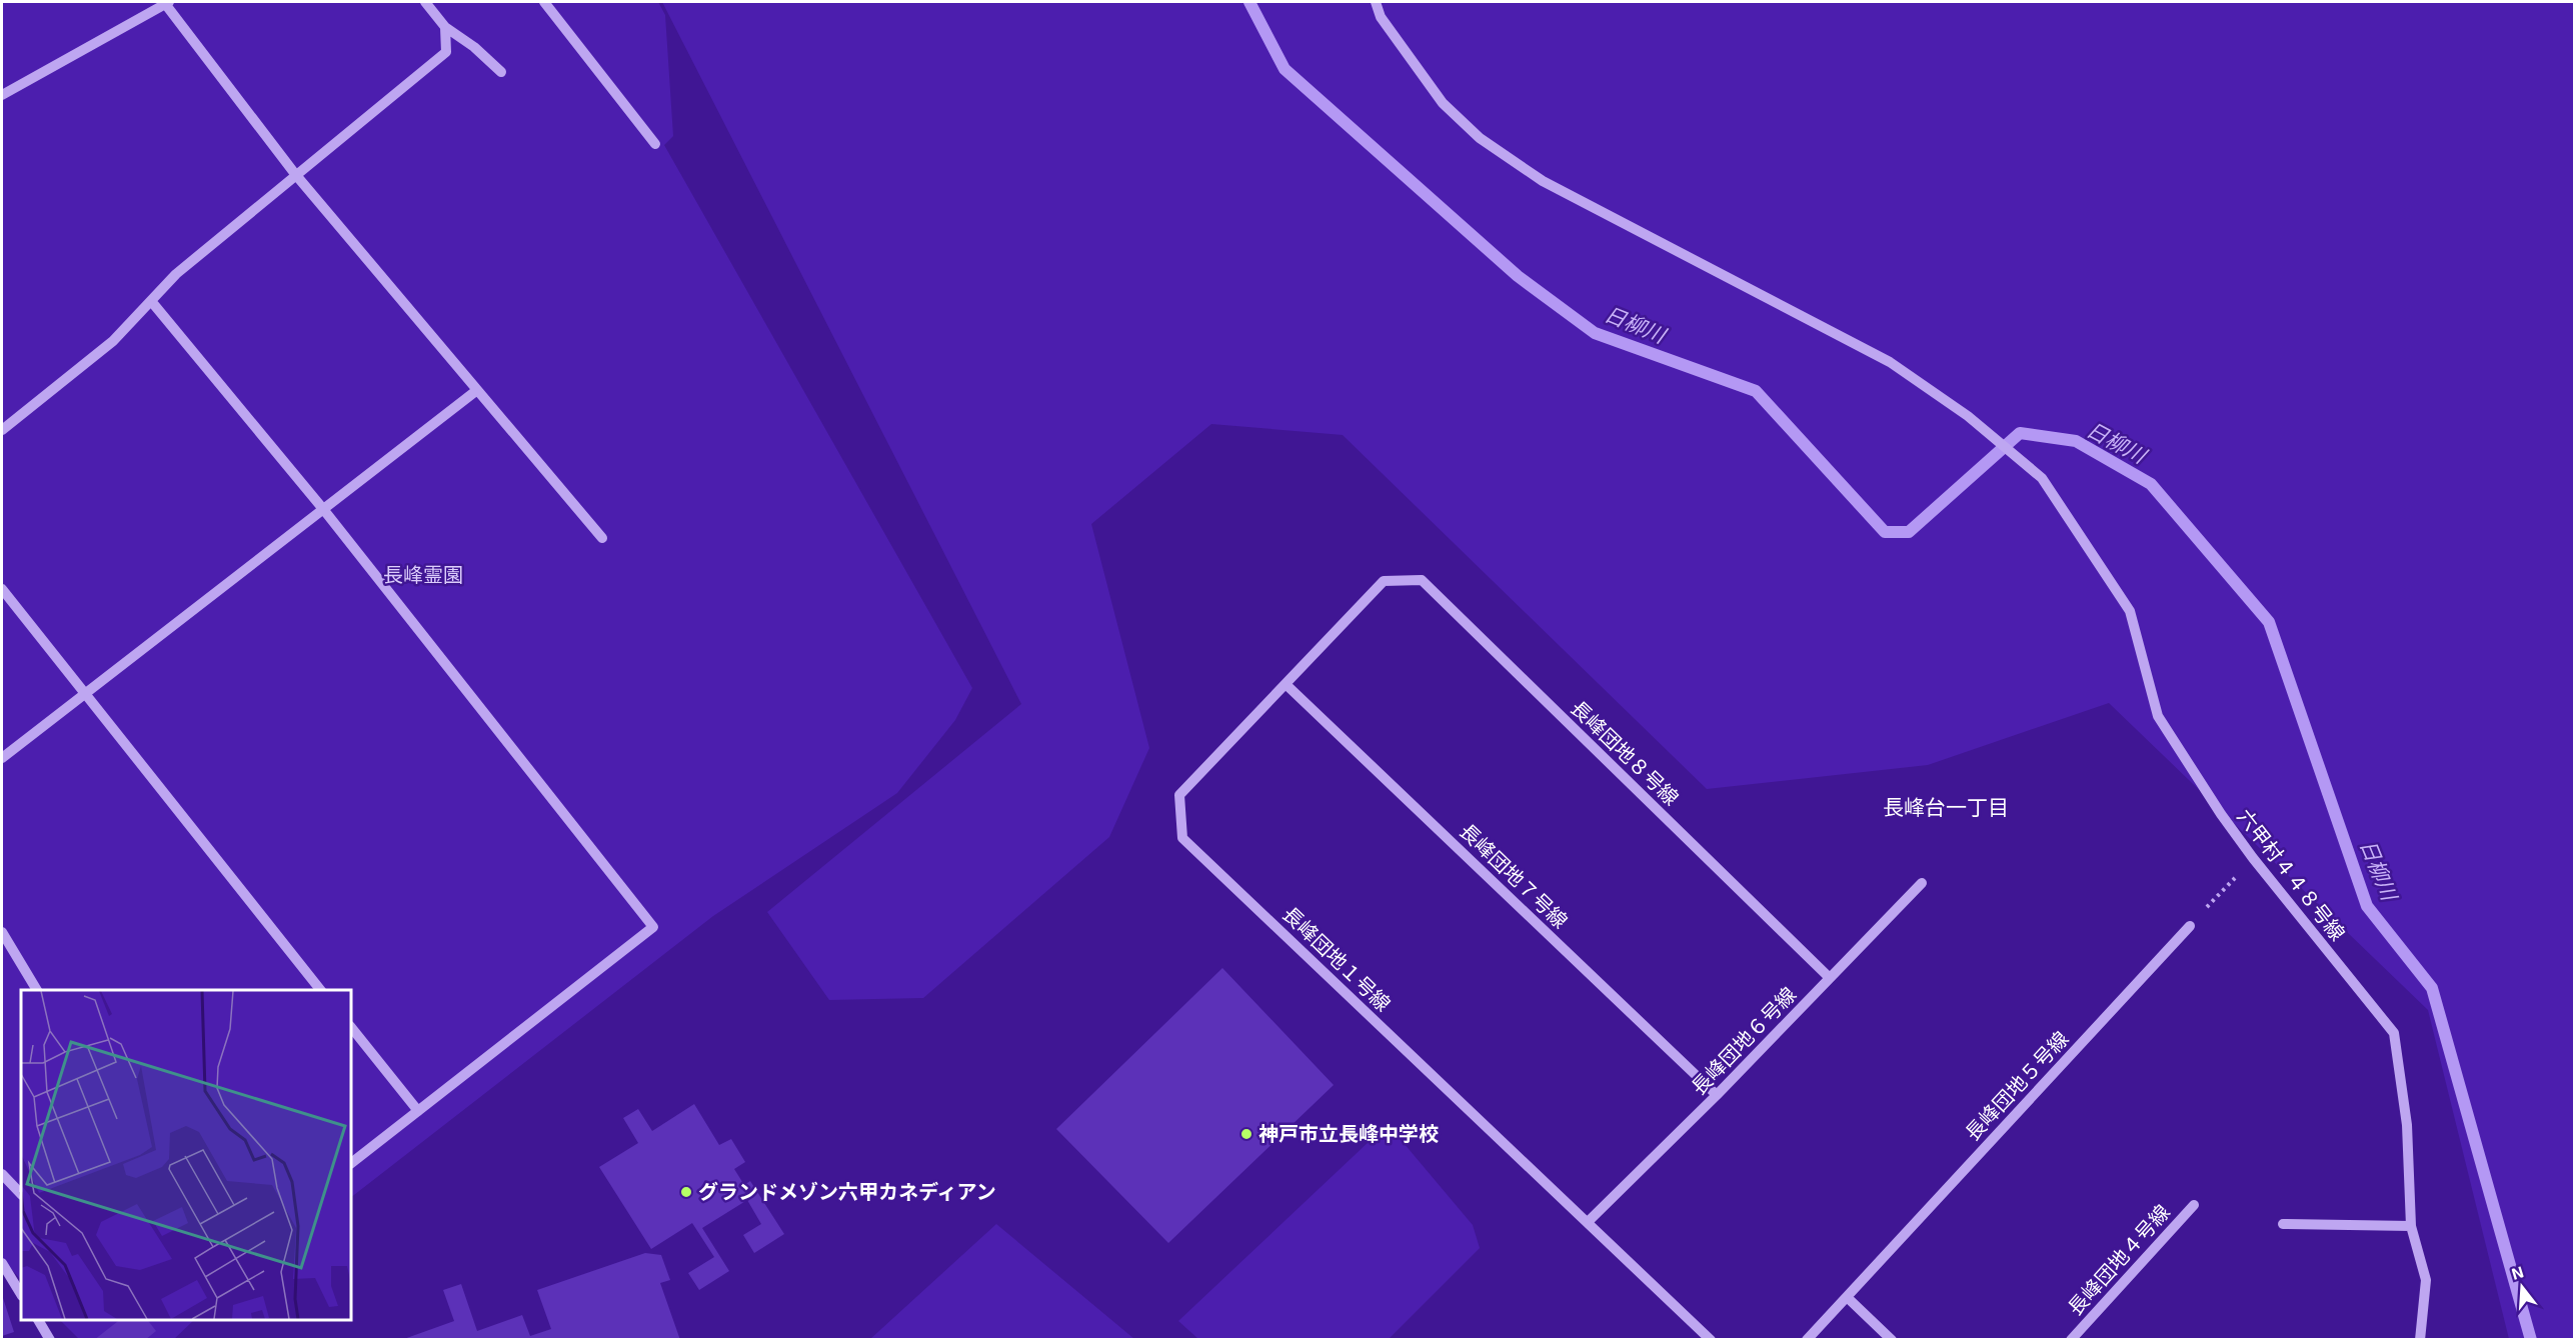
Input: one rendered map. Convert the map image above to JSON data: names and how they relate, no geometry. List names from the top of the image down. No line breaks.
{"streets":{"street":["長峰団地８号線","六甲村４４８号線","長峰団地７号線","長峰団地１号線","長峰団地６号線","長峰団地５号線","長峰団地４号線"]},"crossings":[["長峰団地８号線","長峰団地１号線"],["長峰団地８号線","長峰団地６号線"],["長峰団地７号線","長峰団地１号線"],["長峰団地７号線","長峰団地６号線"],["長峰団地１号線","長峰団地６号線"]],"districts":["長峰台一丁目"],"water":["日柳川"],"parks":["長峰霊園"],"places":["神戸市立長峰中学校","グランドメゾン六甲カネディアン"],"north":"top"}
